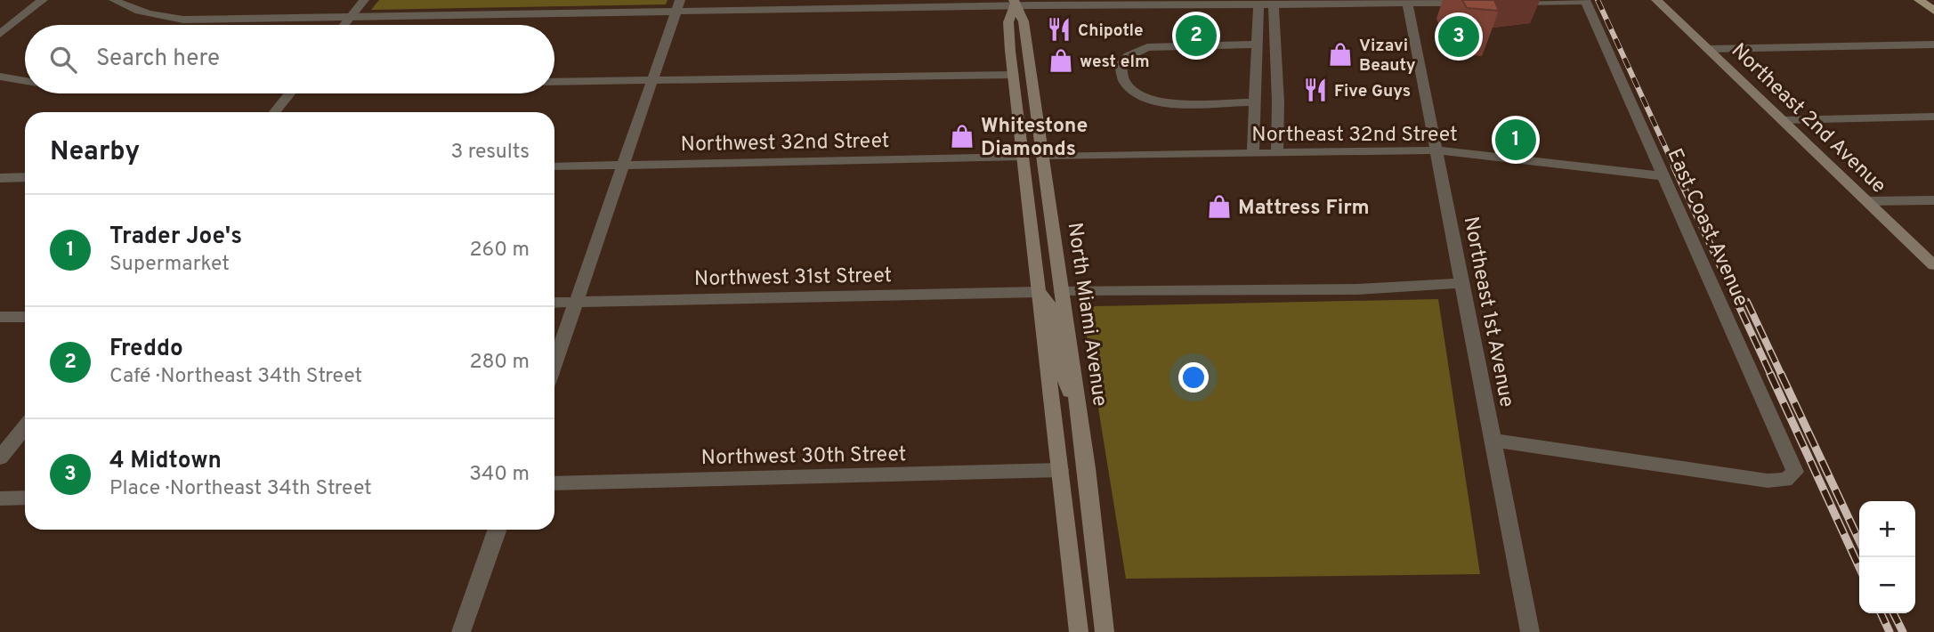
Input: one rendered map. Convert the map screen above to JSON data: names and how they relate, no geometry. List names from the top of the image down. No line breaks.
{"streets":{"main road":["Northeast 2nd Avenue","North Miami Avenue"],"street":["Northeast 32nd Street","Northwest 32nd Street","East Coast Avenue","Northwest 31st Street","Northeast 1st Avenue","Northwest 30th Street"]},"crossings":[["Northeast 32nd Street","East Coast Avenue"],["Northeast 32nd Street","Northeast 1st Avenue"],["Northeast 32nd Street","North Miami Avenue"],["East Coast Avenue","Northeast 1st Avenue"]],"places":{"restaurant":["Chipotle","Five Guys"],"shop":["Vizavi Beauty","west elm","Whitestone Diamonds","Mattress Firm"]},"page":{"pins":["2","3","1"],"search":"Search here","heading":["Nearby","3 results"],"list":[{"mark":"1","name":"Trader Joe's","note":"Supermarket","value":"260 m"},{"mark":"2","name":"Freddo","note":"Café · Northeast 34th Street","value":"280 m"},{"mark":"3","name":"4 Midtown","note":"Place · Northeast 34th Street","value":"340 m"}],"map_buttons":["+","−"]}}
